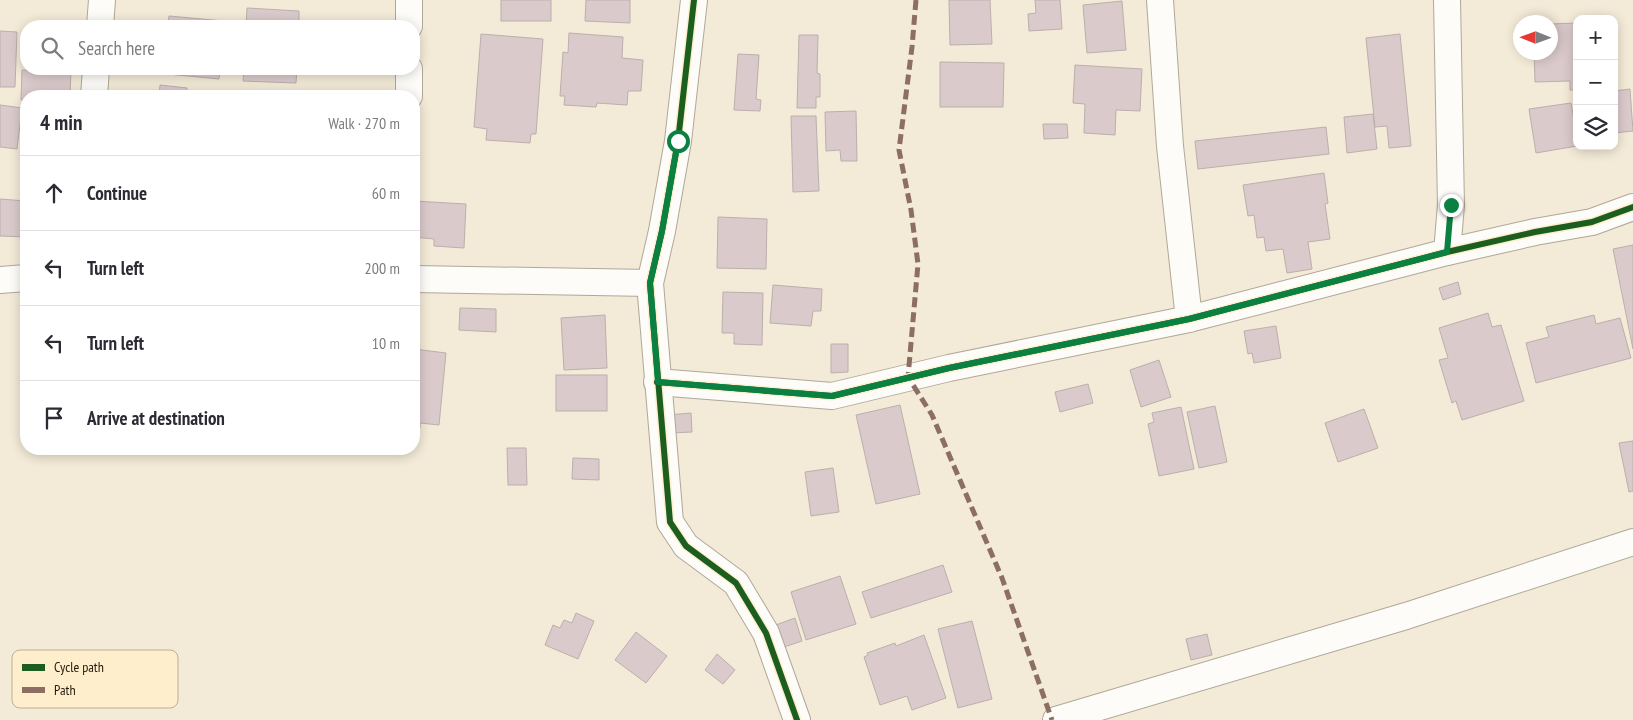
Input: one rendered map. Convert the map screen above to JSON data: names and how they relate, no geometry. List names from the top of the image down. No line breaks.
{"legend":["Cycle path","Path"],"north":"left","page":{"map_buttons":["+","−"],"search":"Search here","heading":["4 min","Walk · 270 m"],"list":[["Continue","60 m"],["Turn left","200 m"],["Turn left","10 m"],"Arrive at destination"]}}
